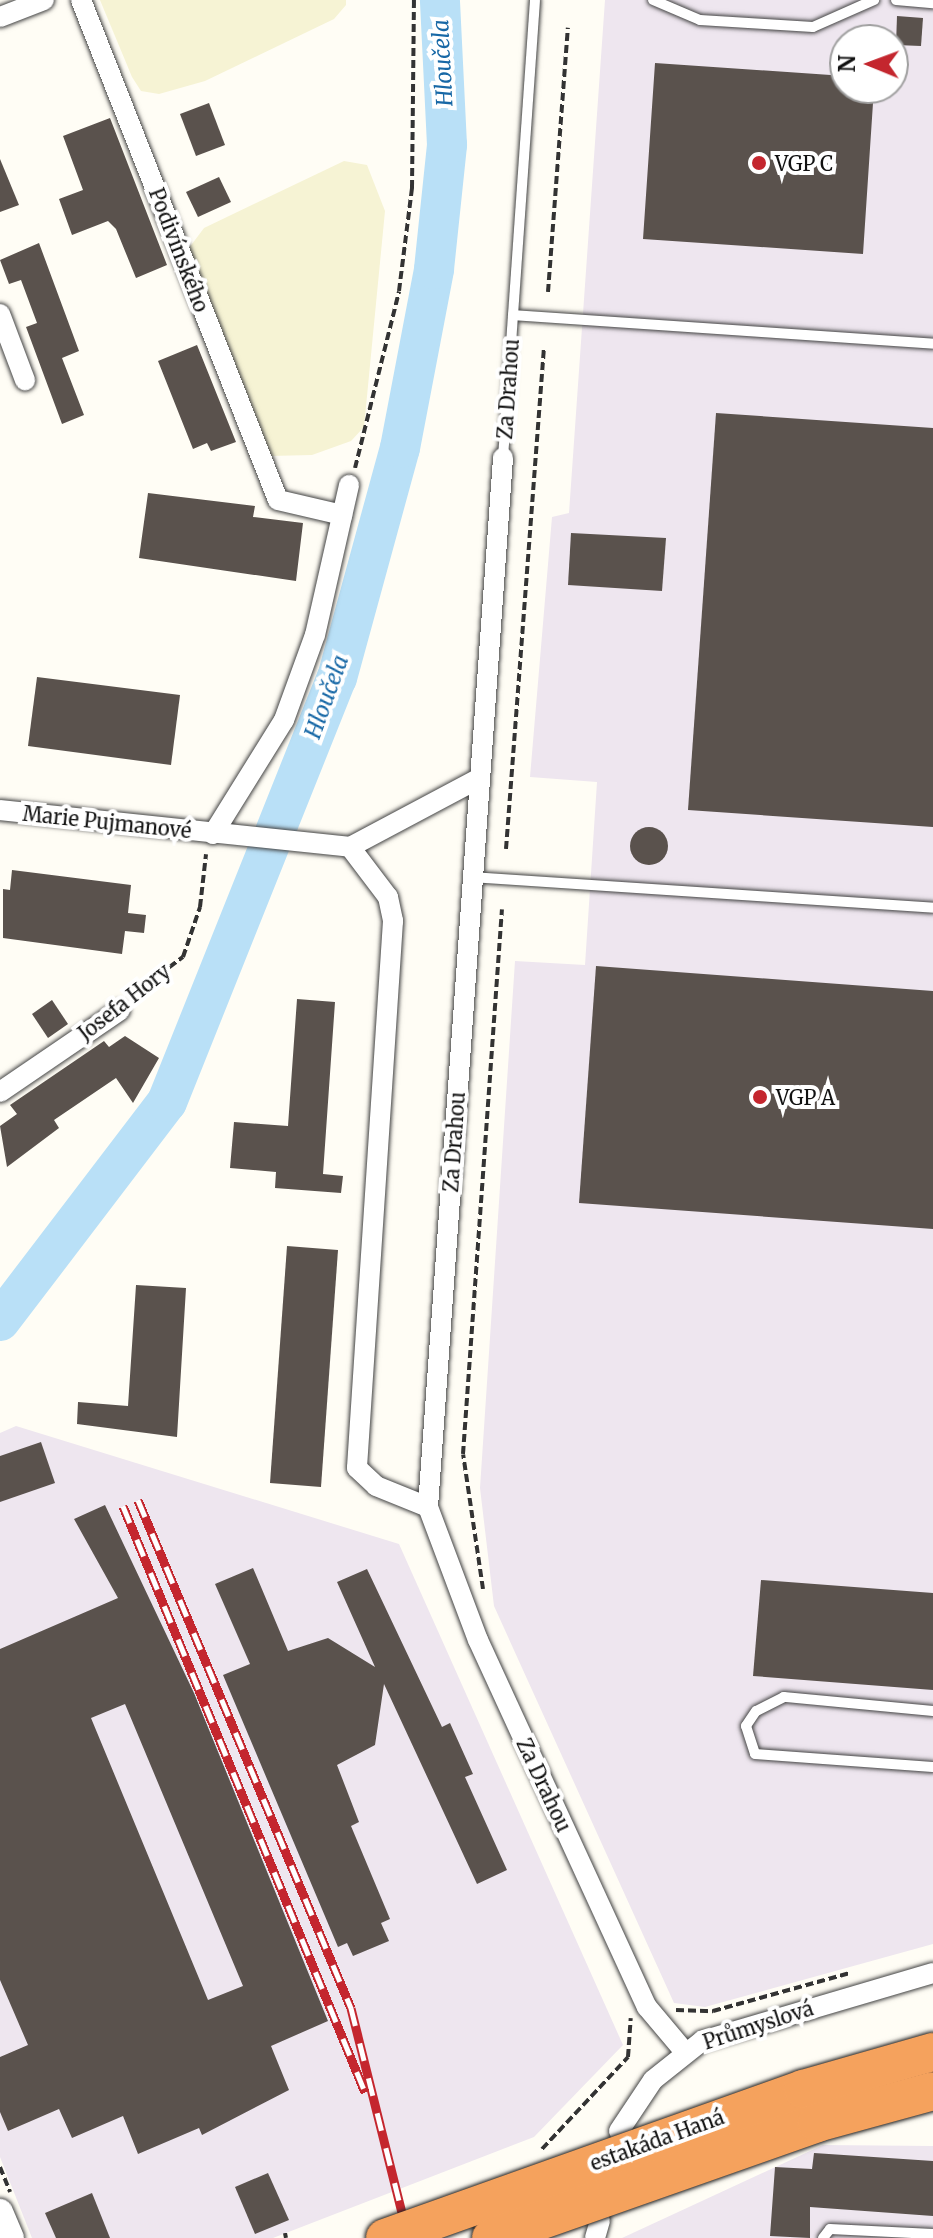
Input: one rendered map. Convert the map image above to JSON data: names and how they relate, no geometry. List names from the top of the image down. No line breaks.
{"streets":{"highway":["estakáda Haná"],"street":["Podivínského","Za Drahou","Marie Pujmanové","Josefa Hory","Průmyslová"]},"crossings":[["Podivínského","Marie Pujmanové"],["Za Drahou","Průmyslová"],["Marie Pujmanové","Josefa Hory"]],"water":["Hloučela"],"places":["VGP C","VGP A"],"north":"left"}
